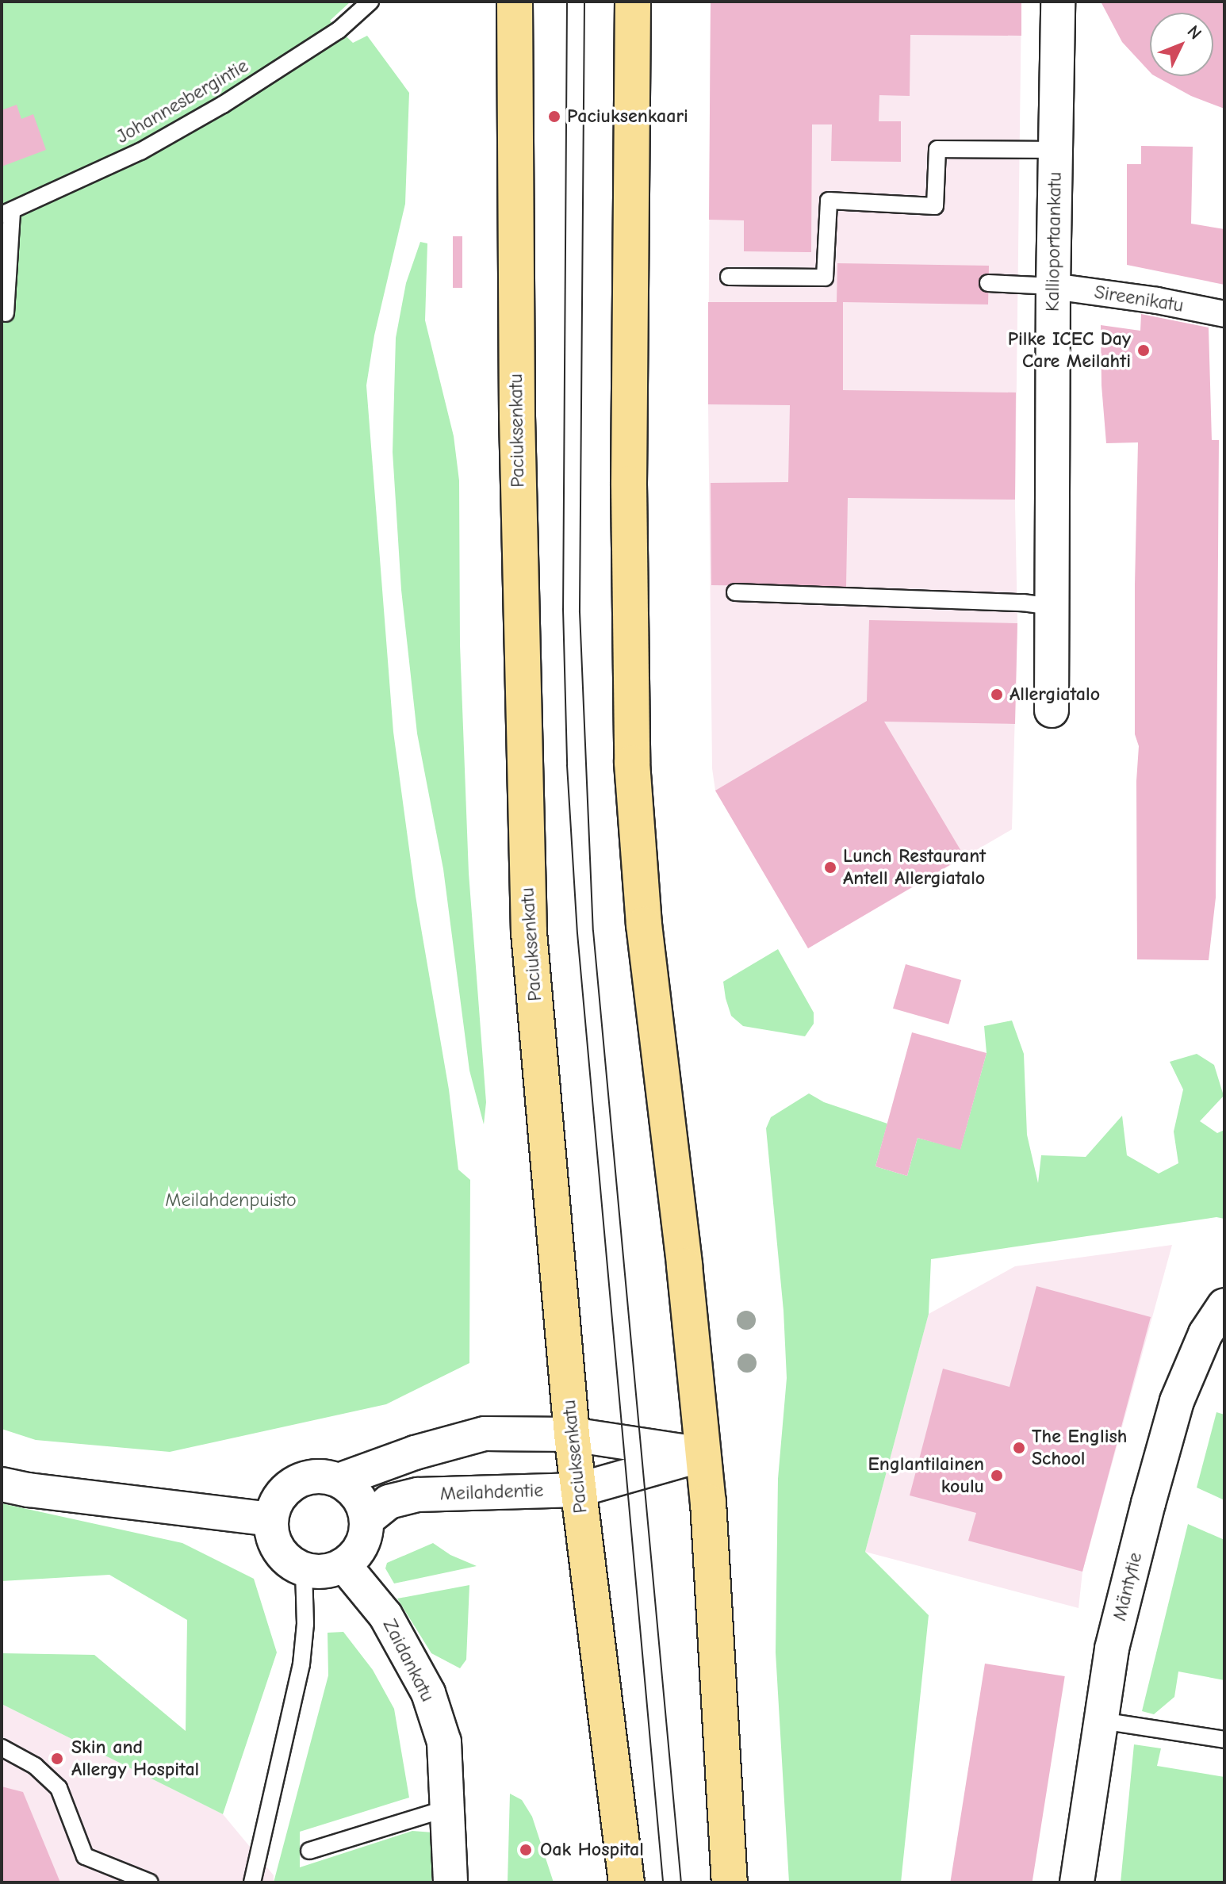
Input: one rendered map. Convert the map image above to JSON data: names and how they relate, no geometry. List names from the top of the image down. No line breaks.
{"streets":{"main road":["Paciuksenkatu"],"street":["Kallioportaankatu","Sireenikatu","Meilahdentie","Mäntytie","Zaidankatu"],"lane":["Johannesbergintie"]},"crossings":[["Kallioportaankatu","Sireenikatu"],["Paciuksenkatu","Meilahdentie"],["Meilahdentie","Zaidankatu"]],"parks":["Meilahdenpuisto"],"places":["Paciuksenkaari","Pilke ICEC Day Care Meilahti","Allergiatalo","Lunch Restaurant Antell Allergiatalo","The English School","Englantilainen koulu","Skin and Allergy Hospital","Oak Hospital"],"north":"top right"}
